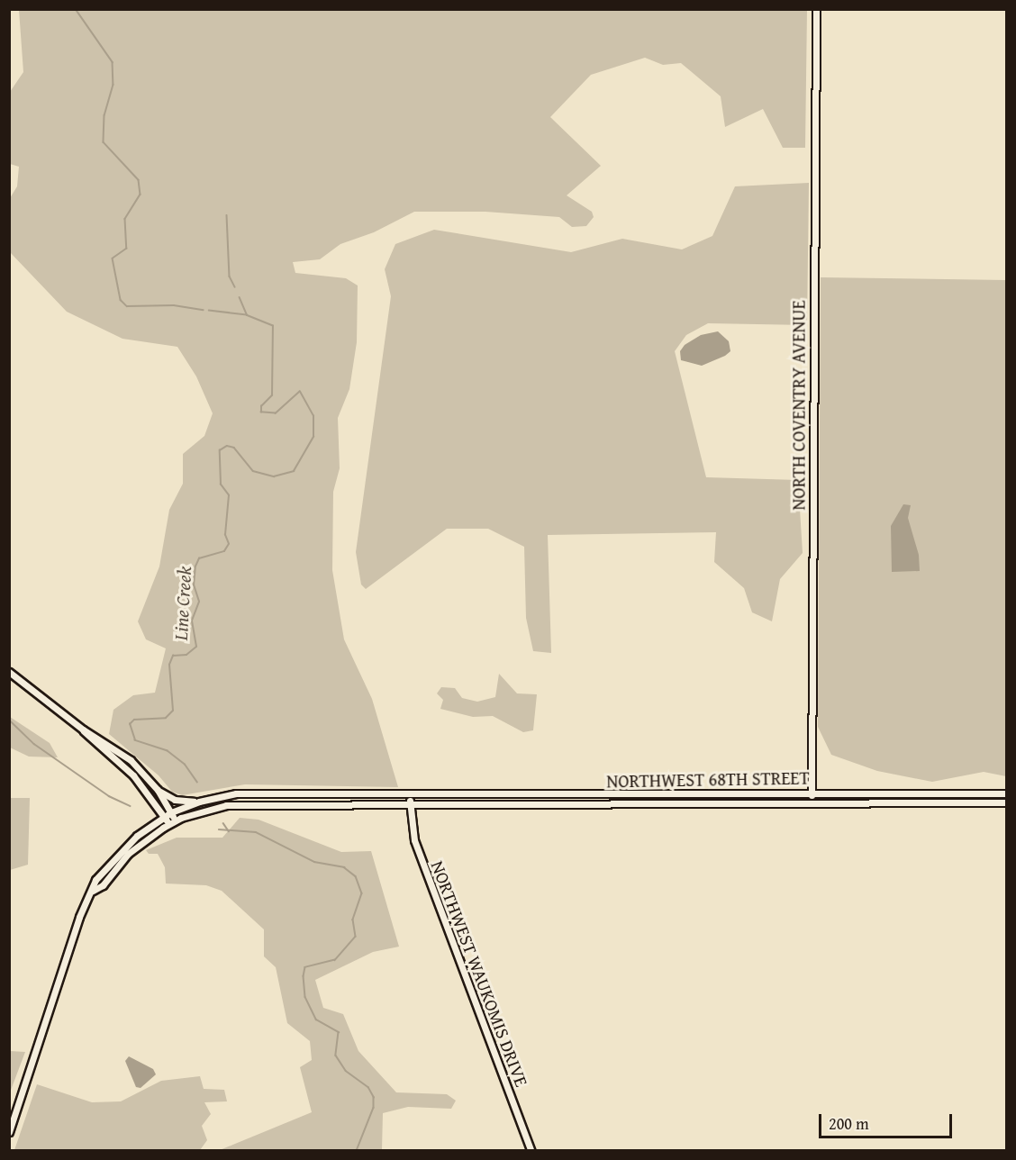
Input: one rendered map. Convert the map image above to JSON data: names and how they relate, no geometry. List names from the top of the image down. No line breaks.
{"streets":{"main road":["NORTH COVENTRY AVENUE","NORTHWEST 68TH STREET","NORTHWEST WAUKOMIS DRIVE"]},"crossings":[["NORTH COVENTRY AVENUE","NORTHWEST 68TH STREET"],["NORTHWEST 68TH STREET","NORTHWEST WAUKOMIS DRIVE"]],"water":["Line Creek"],"scale_bar":"200 m"}
